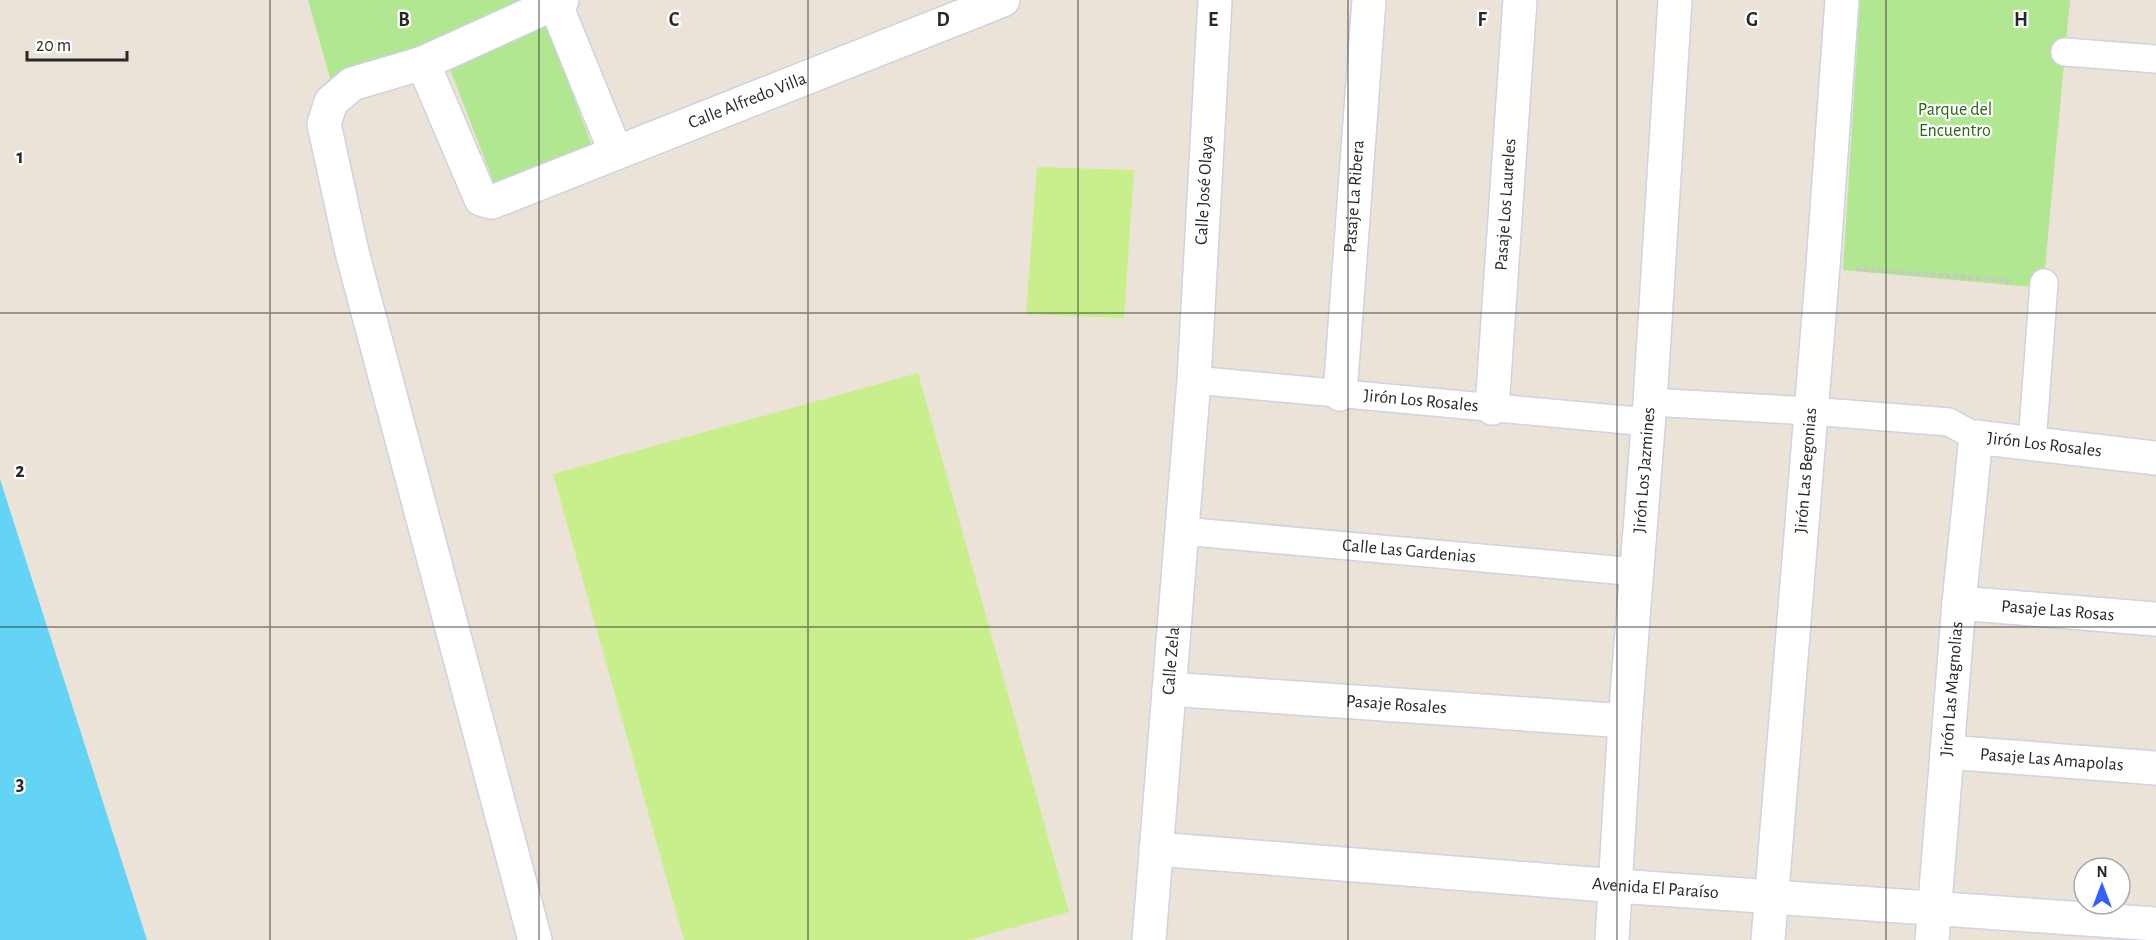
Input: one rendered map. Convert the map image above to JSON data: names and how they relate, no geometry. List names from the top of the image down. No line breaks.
{"streets":{"street":["Calle Alfredo Villa","Calle José Olaya","Pasaje La Ribera","Pasaje Los Laureles","Jirón Los Rosales","Jirón Los Jazmines","Jirón Las Begonias","Calle Las Gardenias","Pasaje Las Rosas","Calle Zela","Jirón Las Magnolias","Pasaje Rosales","Pasaje Las Amapolas","Avenida El Paraíso"]},"crossings":[["Calle José Olaya","Jirón Los Rosales"],["Calle José Olaya","Calle Zela"],["Pasaje La Ribera","Jirón Los Rosales"],["Pasaje Los Laureles","Jirón Los Rosales"],["Jirón Los Rosales","Jirón Los Jazmines"],["Jirón Los Rosales","Jirón Las Begonias"],["Jirón Los Rosales","Calle Zela"],["Jirón Los Rosales","Jirón Las Magnolias"],["Jirón Los Jazmines","Calle Las Gardenias"],["Jirón Los Jazmines","Pasaje Rosales"],["Jirón Los Jazmines","Avenida El Paraíso"],["Jirón Las Begonias","Avenida El Paraíso"],["Calle Las Gardenias","Calle Zela"],["Pasaje Las Rosas","Jirón Las Magnolias"],["Calle Zela","Pasaje Rosales"],["Calle Zela","Avenida El Paraíso"],["Jirón Las Magnolias","Pasaje Las Amapolas"],["Jirón Las Magnolias","Avenida El Paraíso"]],"parks":["Parque del Encuentro"],"scale_bar":"20 m","north":"top","grid":{"columns":["B","C","D","E","F","G","H"],"rows":["1","2","3"]}}
